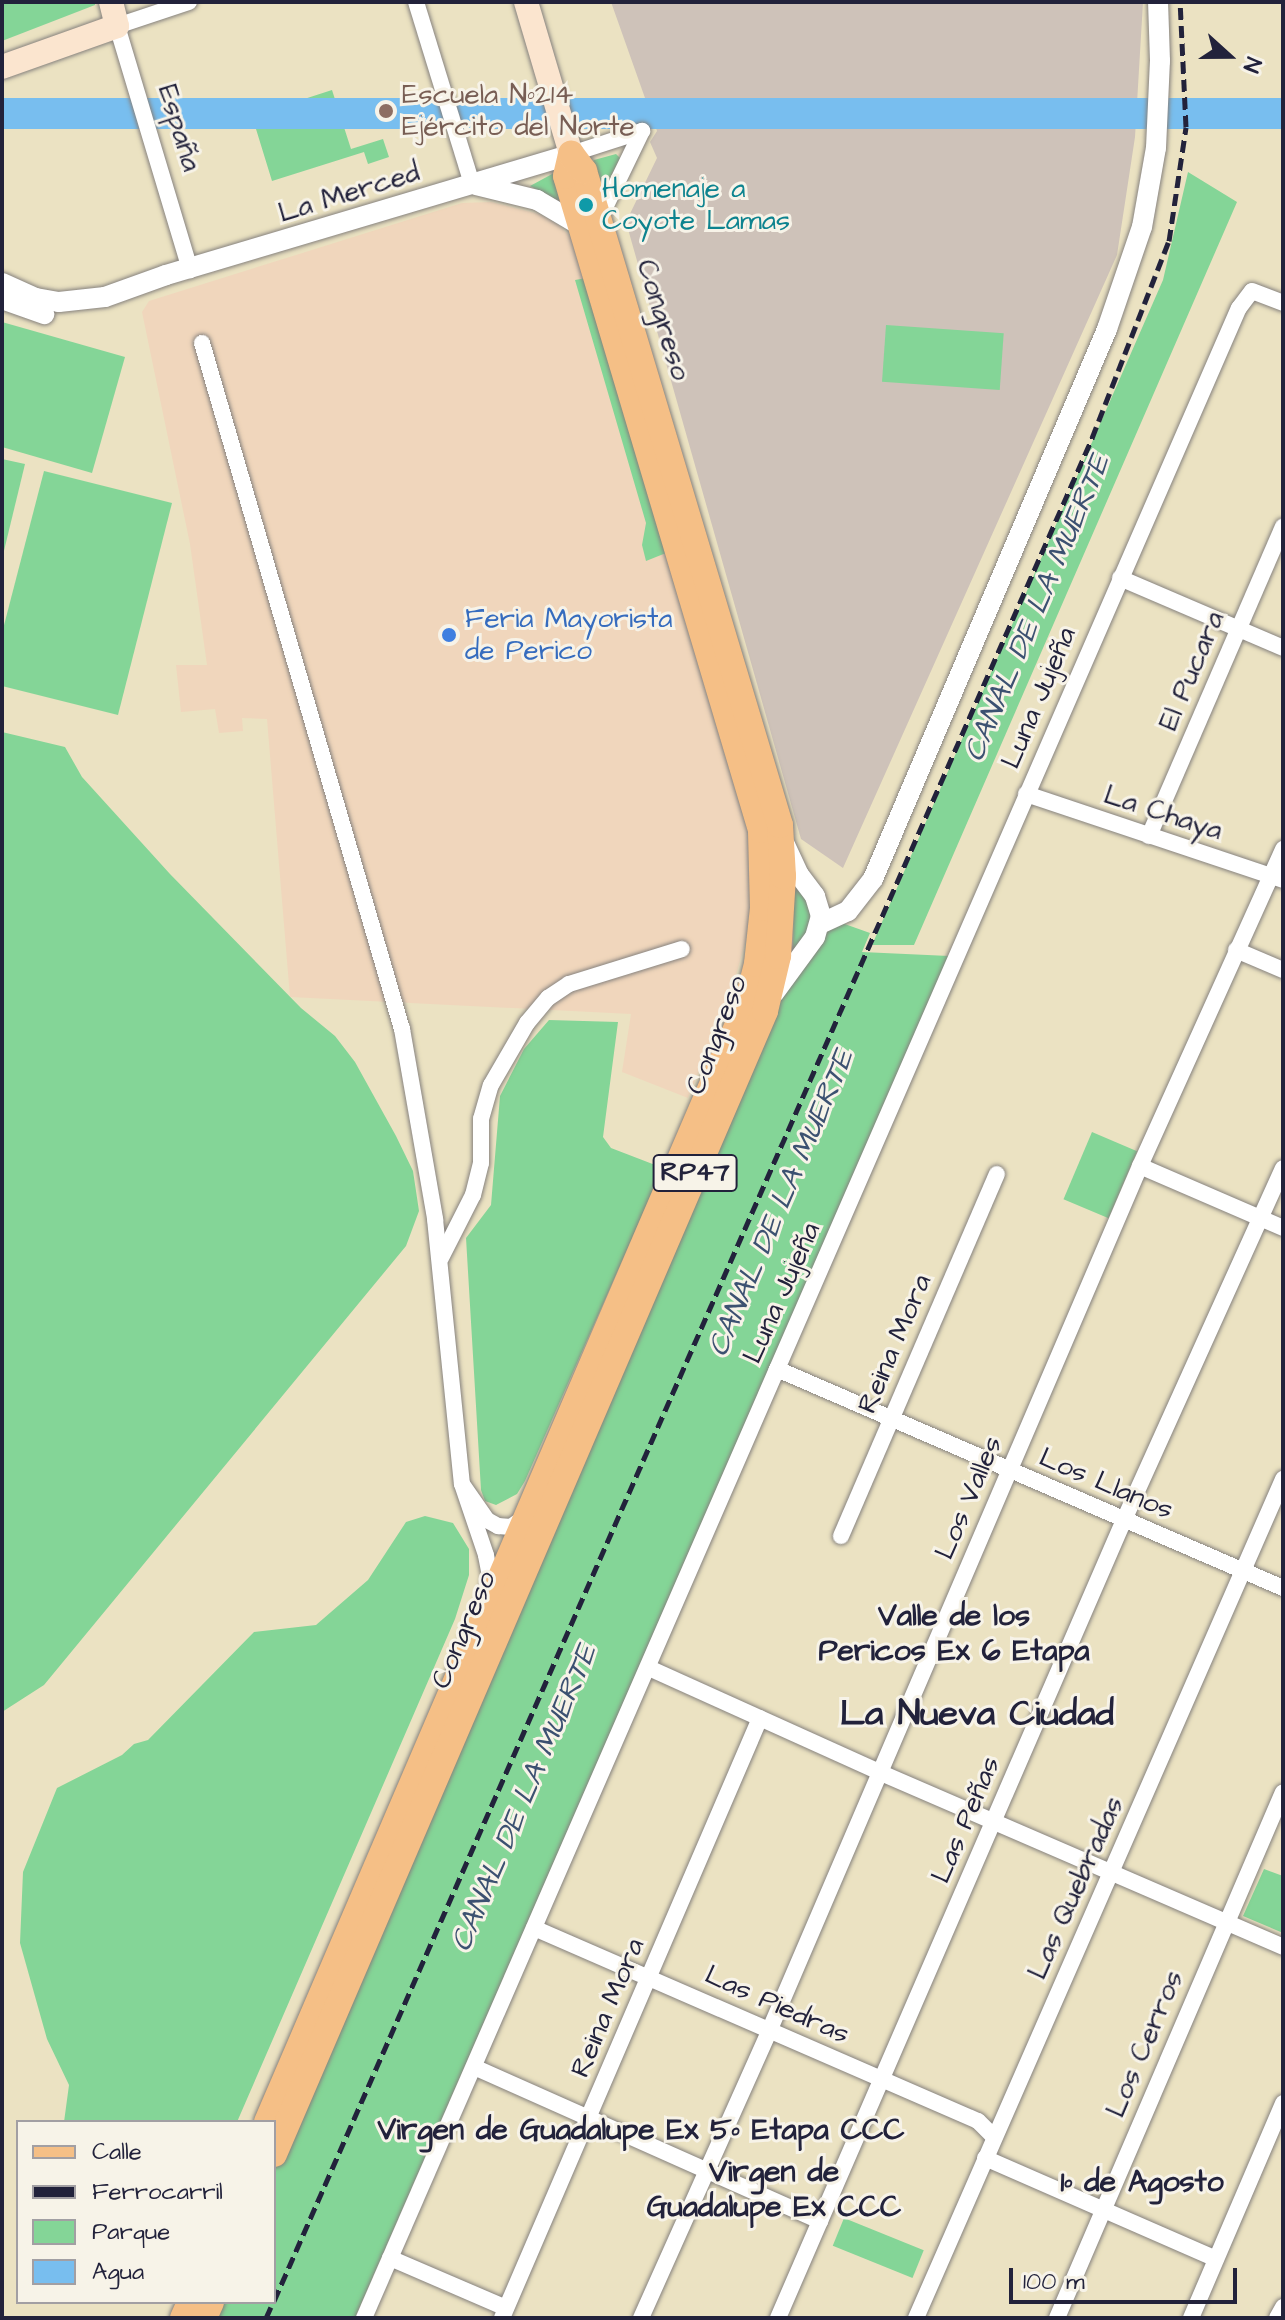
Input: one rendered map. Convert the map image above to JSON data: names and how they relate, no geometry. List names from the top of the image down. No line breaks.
{"streets":{"main road":["Congreso","RP47"],"street":["España","La Merced","El Pucara","Luna Jujeña","La Chaya","Reina Mora","Los Llanos","Los Valles","Las Peñas","Las Quebradas","Las Piedras","Los Cerros"]},"crossings":[["España","La Merced"],["La Merced","Congreso"],["La Merced","RP47"],["Congreso","RP47"],["El Pucara","La Chaya"],["Luna Jujeña","La Chaya"],["Luna Jujeña","Los Llanos"],["Luna Jujeña","Las Piedras"],["La Chaya","Los Valles"],["Reina Mora","Los Llanos"],["Reina Mora","Las Piedras"],["Los Llanos","Los Valles"],["Los Llanos","Las Peñas"],["Los Llanos","Las Quebradas"],["Los Valles","Las Piedras"],["Las Peñas","Las Piedras"],["Las Quebradas","Las Piedras"]],"districts":["Valle de los Pericos Ex 6 Etapa","La Nueva Ciudad","Virgen de Guadalupe Ex 5º Etapa CCC","Virgen de Guadalupe Ex CCC","1º de Agosto"],"water":["CANAL DE LA MUERTE"],"places":["Escuela Nº214 Ejército del Norte","Homenaje a Coyote Lamas","Feria Mayorista de Perico"],"legend":["Calle","Ferrocarril","Parque","Agua"],"scale_bar":"100 m","north":"right"}
